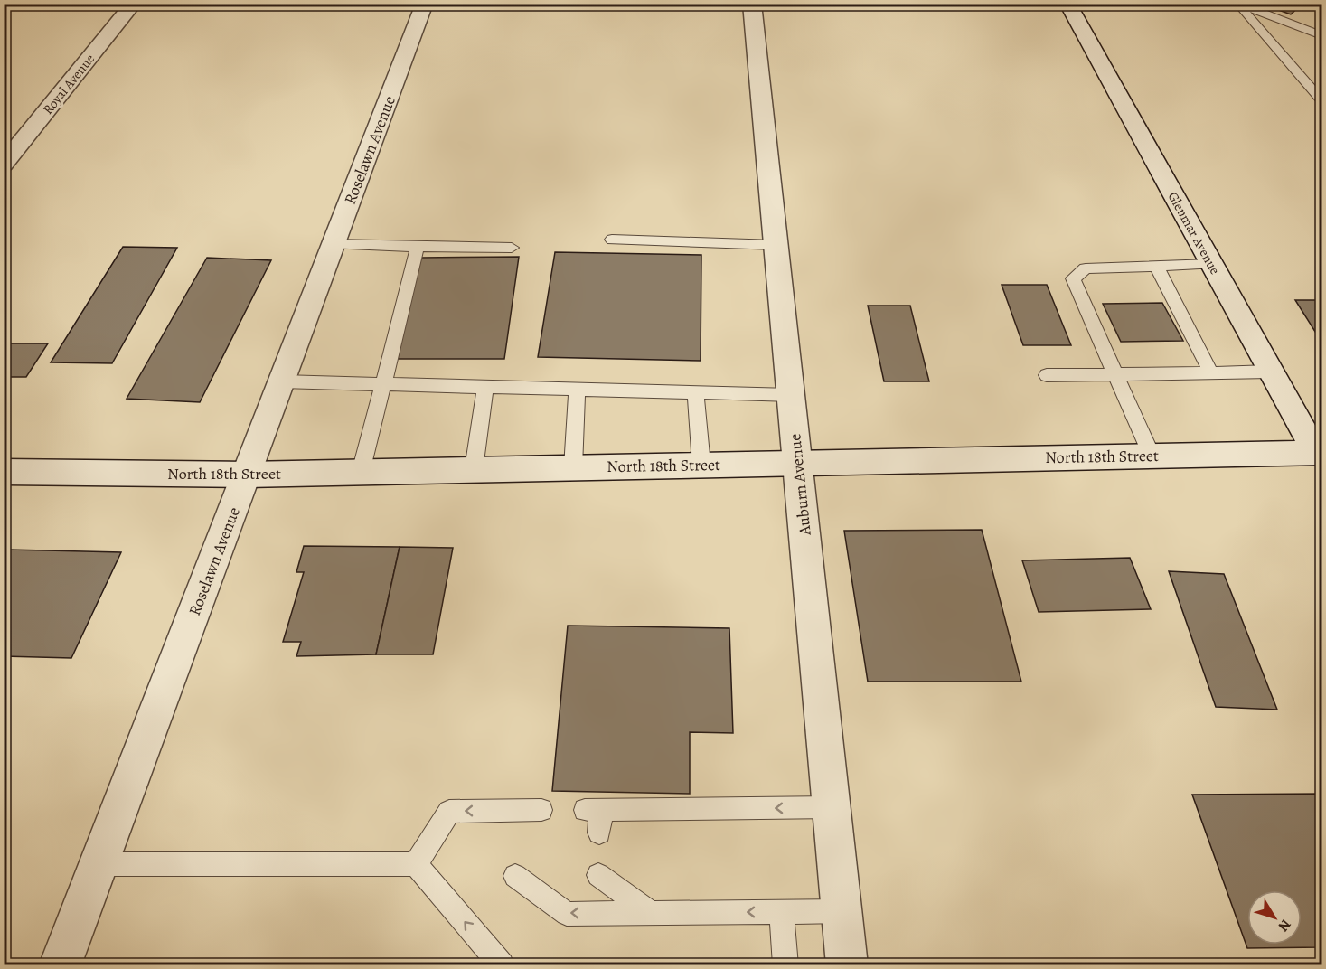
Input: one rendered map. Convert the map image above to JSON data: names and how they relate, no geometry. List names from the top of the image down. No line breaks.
{"streets":{"street":["Royal Avenue","Roselawn Avenue","Glenmar Avenue","North 18th Street","Auburn Avenue"]},"crossings":[["Roselawn Avenue","North 18th Street"],["Glenmar Avenue","North 18th Street"],["North 18th Street","Auburn Avenue"]],"north":"bottom right"}
